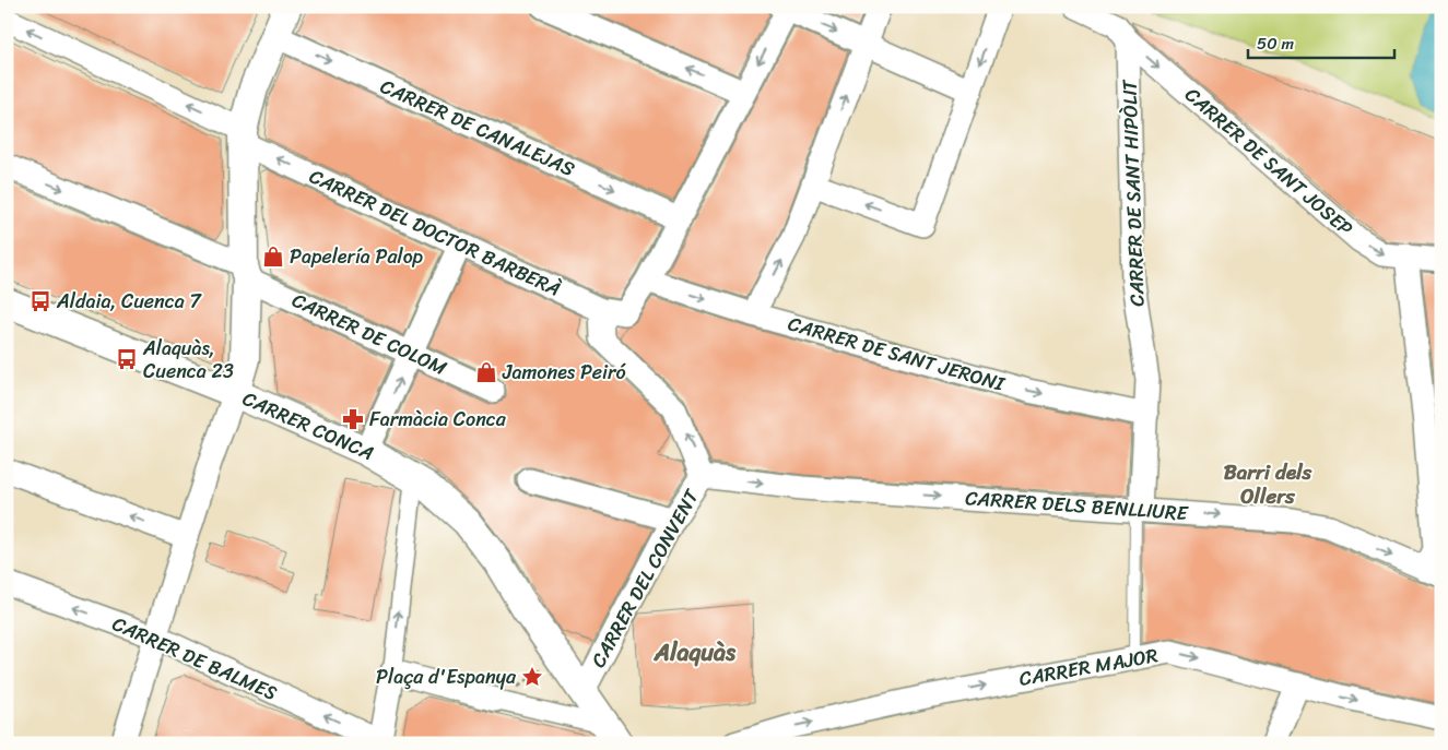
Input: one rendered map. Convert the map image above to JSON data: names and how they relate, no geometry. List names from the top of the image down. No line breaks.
{"streets":{"street":["CARRER DE CANALEJAS","CARRER DE SANT JOSEP","CARRER DE SANT HIPÒLIT","CARRER DEL DOCTOR BARBERÀ","CARRER DE COLOM","CARRER DE SANT JERONI","CARRER CONCA","CARRER DELS BENLLIURE","CARRER DEL CONVENT","CARRER DE BALMES","CARRER MAJOR"]},"crossings":[["CARRER DE SANT JOSEP","CARRER DE SANT HIPÒLIT"],["CARRER DE SANT HIPÒLIT","CARRER DE SANT JERONI"],["CARRER DE SANT HIPÒLIT","CARRER DELS BENLLIURE"],["CARRER DE SANT HIPÒLIT","CARRER MAJOR"],["CARRER DEL DOCTOR BARBERÀ","CARRER DEL CONVENT"],["CARRER CONCA","CARRER DEL CONVENT"],["CARRER DELS BENLLIURE","CARRER DEL CONVENT"]],"one_way":["CARRER DE SANT JOSEP","CARRER DEL DOCTOR BARBERÀ","CARRER DE COLOM","CARRER DE SANT JERONI","CARRER DELS BENLLIURE","CARRER DEL CONVENT","CARRER MAJOR"],"districts":["Barri dels Ollers","Alaquàs"],"places":{"shop":["Papelería Palop","Jamones Peiró"],"bus stop":["Aldaia, Cuenca 7","Alaquàs, Cuenca 23"],"pharmacy":["Farmàcia Conca"],"place":["Plaça d'Espanya"]},"scale_bar":"50 m"}
